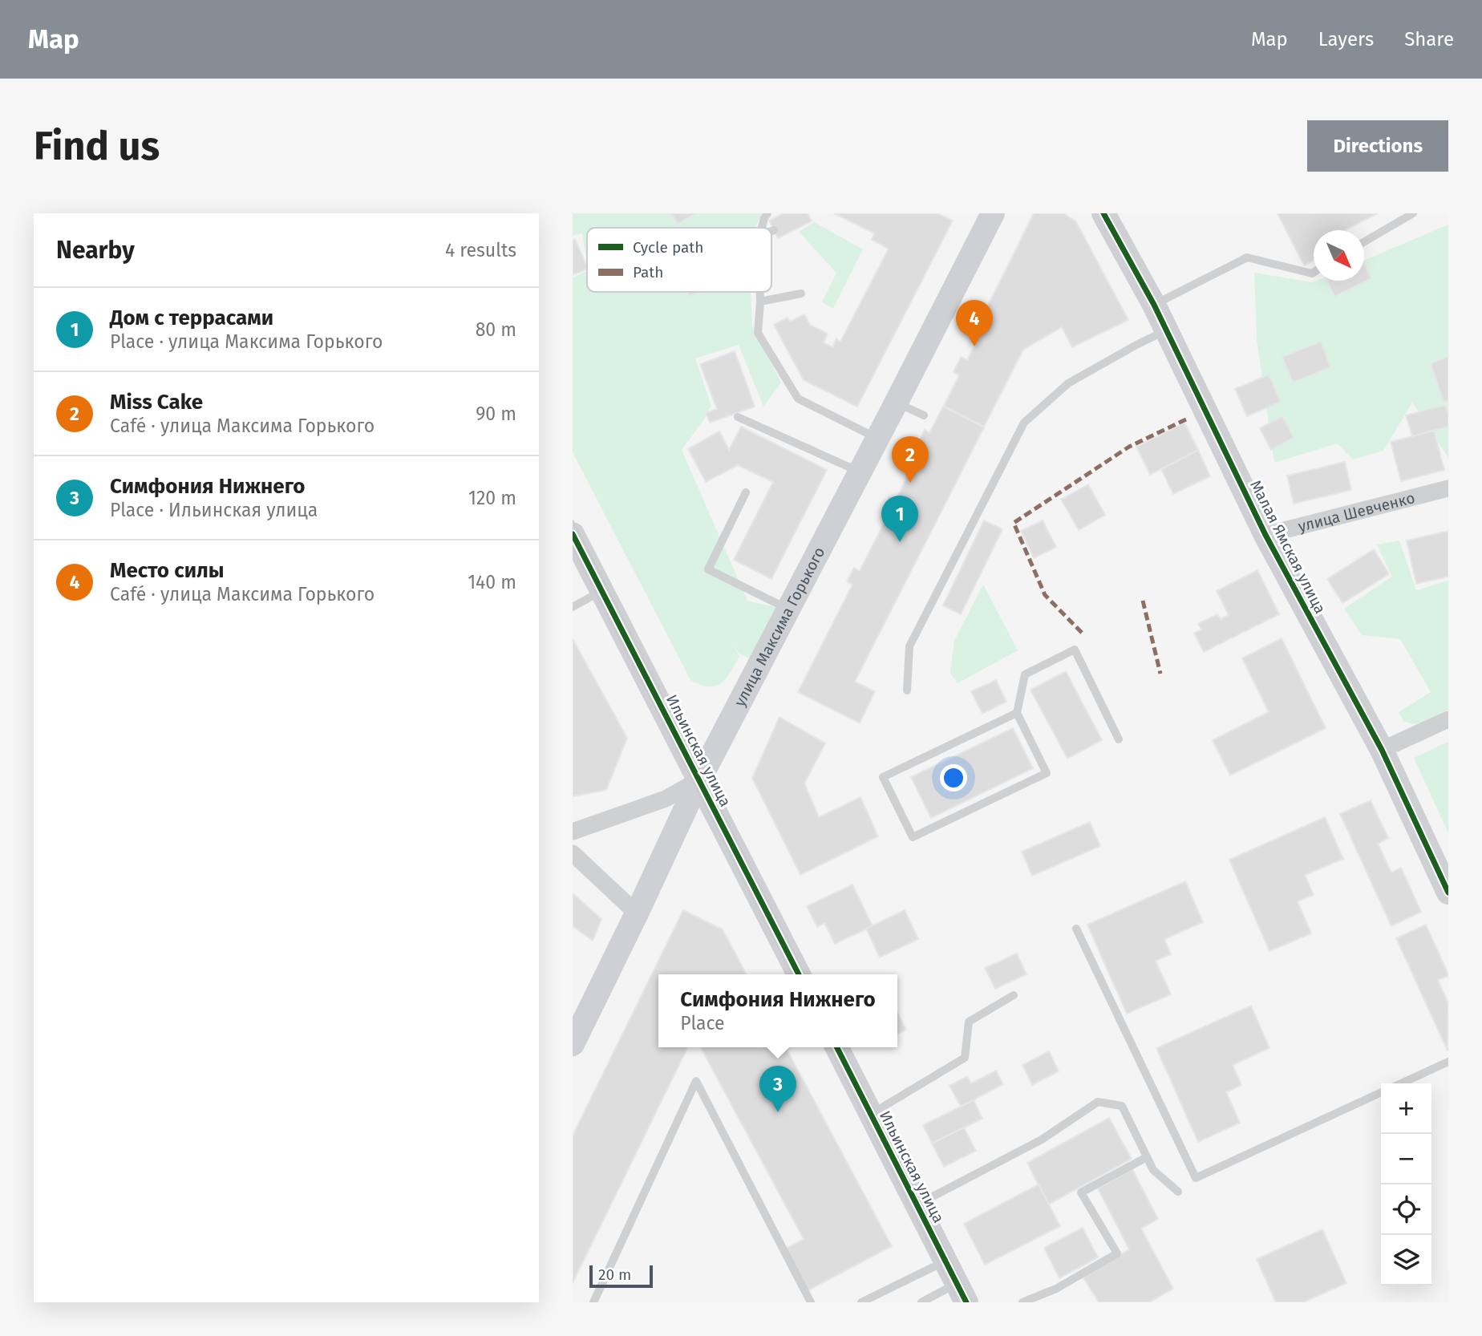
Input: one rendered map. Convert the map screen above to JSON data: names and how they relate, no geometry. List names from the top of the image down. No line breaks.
{"streets":{"street":["улица Шевченко","Малая Ямская улица","улица Максима Горького","Ильинская улица"]},"crossings":[["улица Шевченко","Малая Ямская улица"],["улица Максима Горького","Ильинская улица"]],"legend":["Cycle path","Path"],"scale_bar":"20 m","north":"bottom right","page":{"header":"Map","nav":["Map","Layers","Share"],"buttons":"Directions","title":"Find us","heading":["Nearby","4 results"],"list":[{"mark":"1","name":"Дом с террасами","note":"Place · улица Максима Горького","value":"80 m"},{"mark":"2","name":"Miss Cake","note":"Café · улица Максима Горького","value":"90 m"},{"mark":"3","name":"Симфония Нижнего","note":"Place · Ильинская улица","value":"120 m"},{"mark":"4","name":"Место силы","note":"Café · улица Максима Горького","value":"140 m"}],"pins":["4","2","1","3"],"popup":["Симфония Нижнего","Place"],"map_buttons":["+","−"],"scale":"20 m"}}
